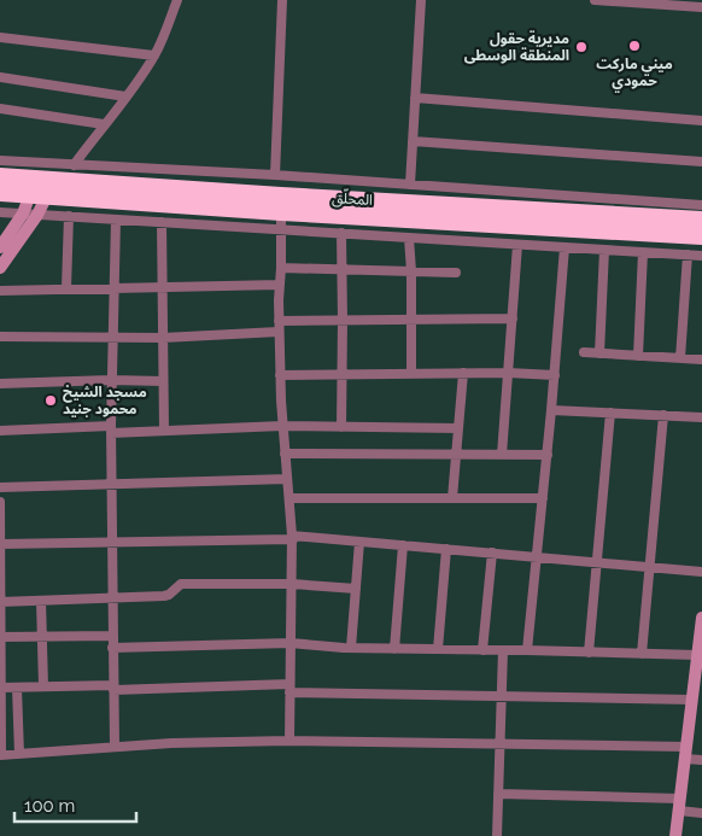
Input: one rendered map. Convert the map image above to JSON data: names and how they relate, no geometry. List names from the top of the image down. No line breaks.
{"streets":{"highway":["المحلّق"]},"places":["ميني ماركت حمودي","مديرية حقول المنطقة الوسطى","مسجد الشيخ محمود جنيد"],"scale_bar":"100 m"}
